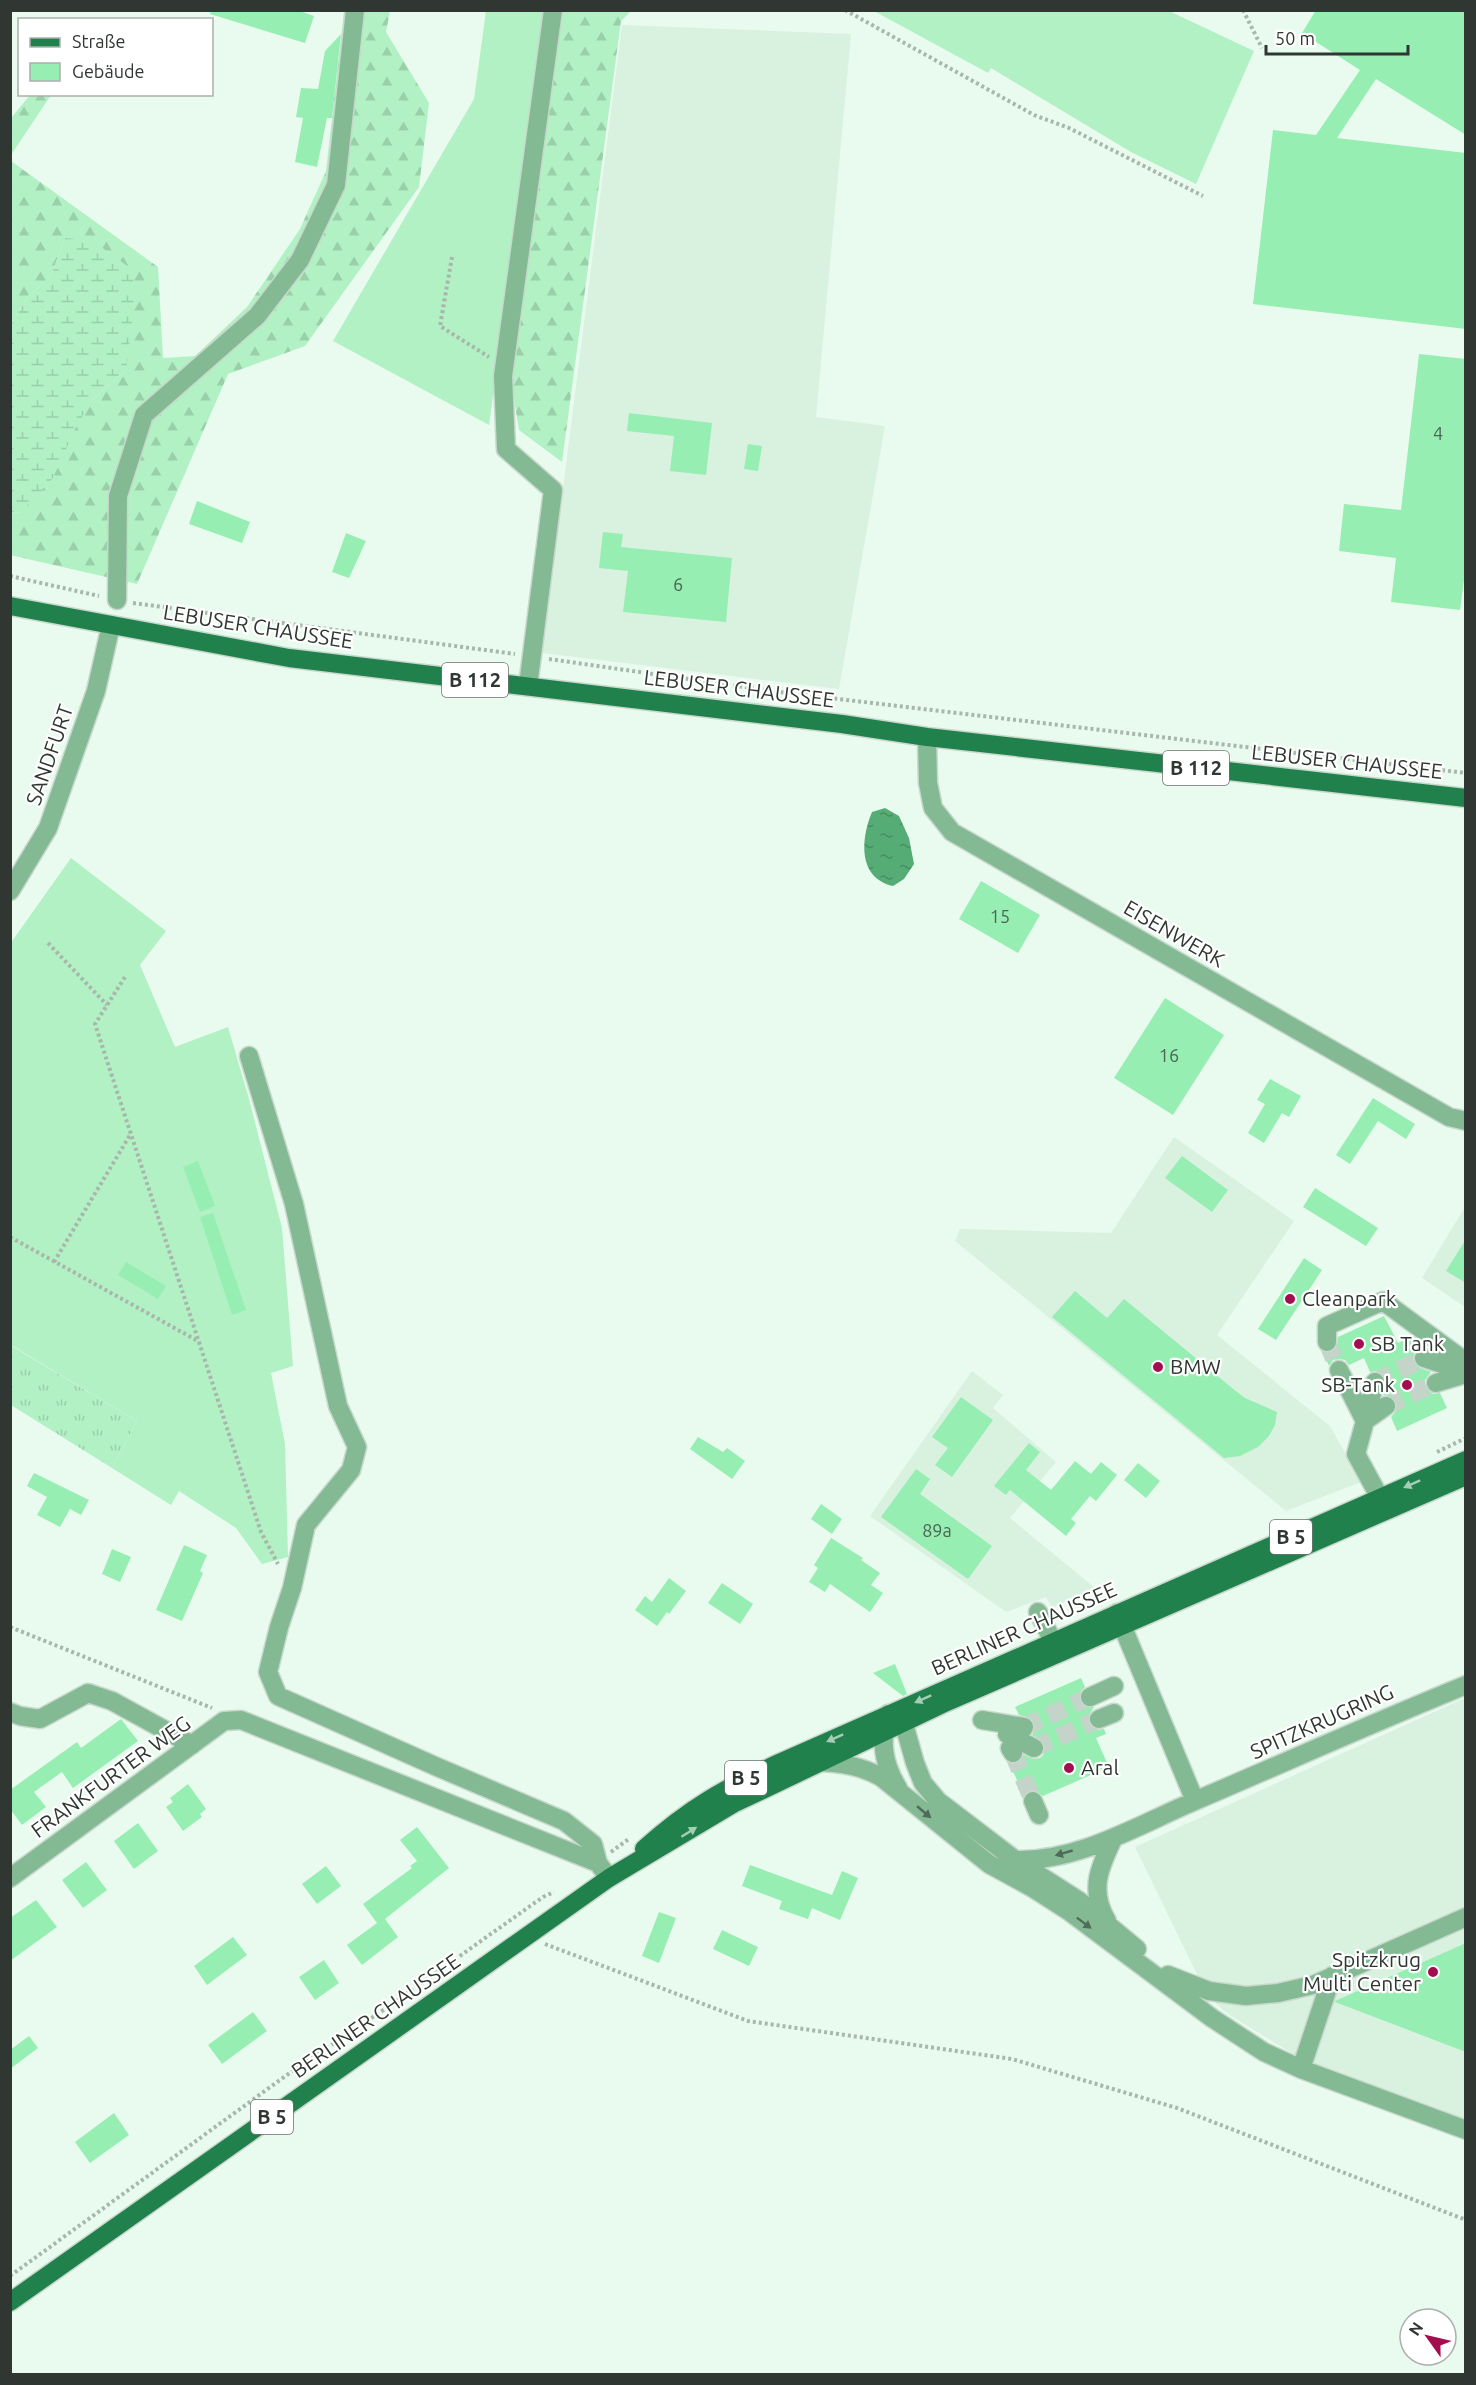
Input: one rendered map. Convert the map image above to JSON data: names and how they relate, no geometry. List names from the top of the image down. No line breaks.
{"streets":{"main road":["LEBUSER CHAUSSEE","B 112","B 5","BERLINER CHAUSSEE"],"street":["SANDFURT","EISENWERK","SPITZKRUGRING","FRANKFURTER WEG"]},"crossings":[["LEBUSER CHAUSSEE","SANDFURT"],["LEBUSER CHAUSSEE","EISENWERK"]],"places":["Cleanpark","SB Tank","BMW","SB-Tank","Aral","Spitzkrug Multi Center"],"house_numbers":["4","6","15","16","89a"],"legend":["Straße","Gebäude"],"scale_bar":"50 m","north":"top left"}
